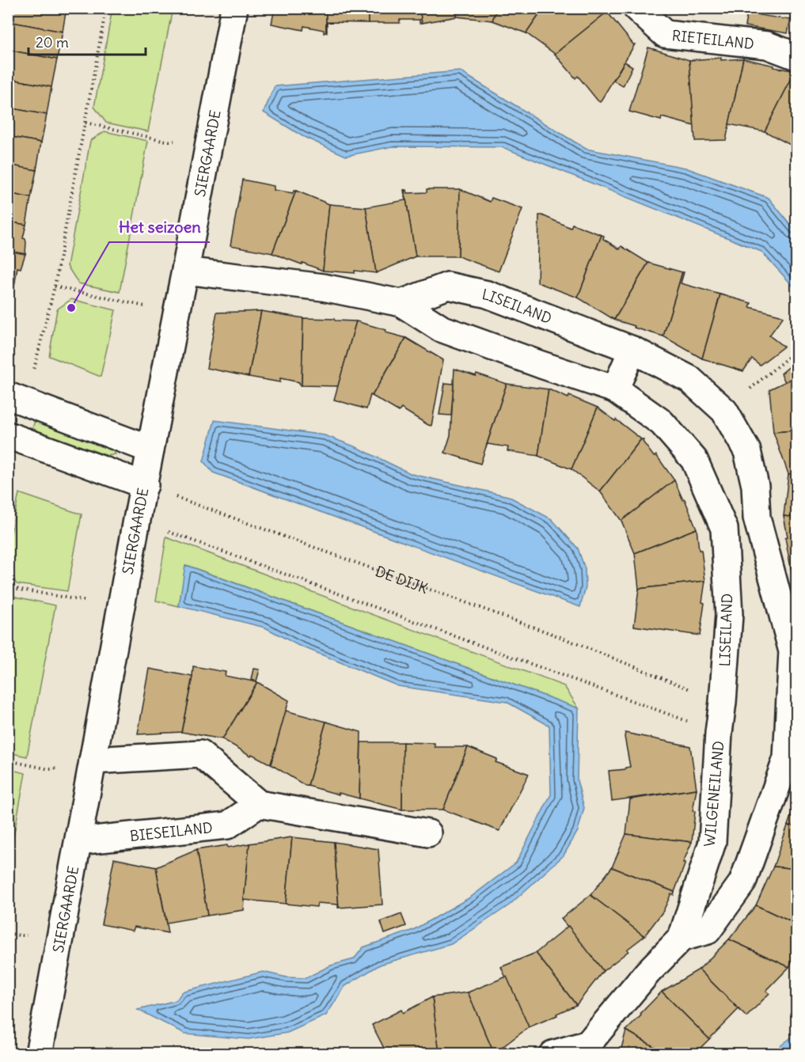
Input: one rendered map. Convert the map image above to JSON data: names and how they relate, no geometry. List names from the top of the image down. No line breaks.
{"streets":{"street":["RIETEILAND","SIERGAARDE","LISEILAND","WILGENEILAND","BIESEILAND"],"path":["DE DIJK"]},"crossings":[["SIERGAARDE","LISEILAND"],["SIERGAARDE","DE DIJK"],["SIERGAARDE","BIESEILAND"],["LISEILAND","DE DIJK"],["LISEILAND","WILGENEILAND"],["DE DIJK","WILGENEILAND"]],"places":["Het seizoen"],"scale_bar":"20 m"}
